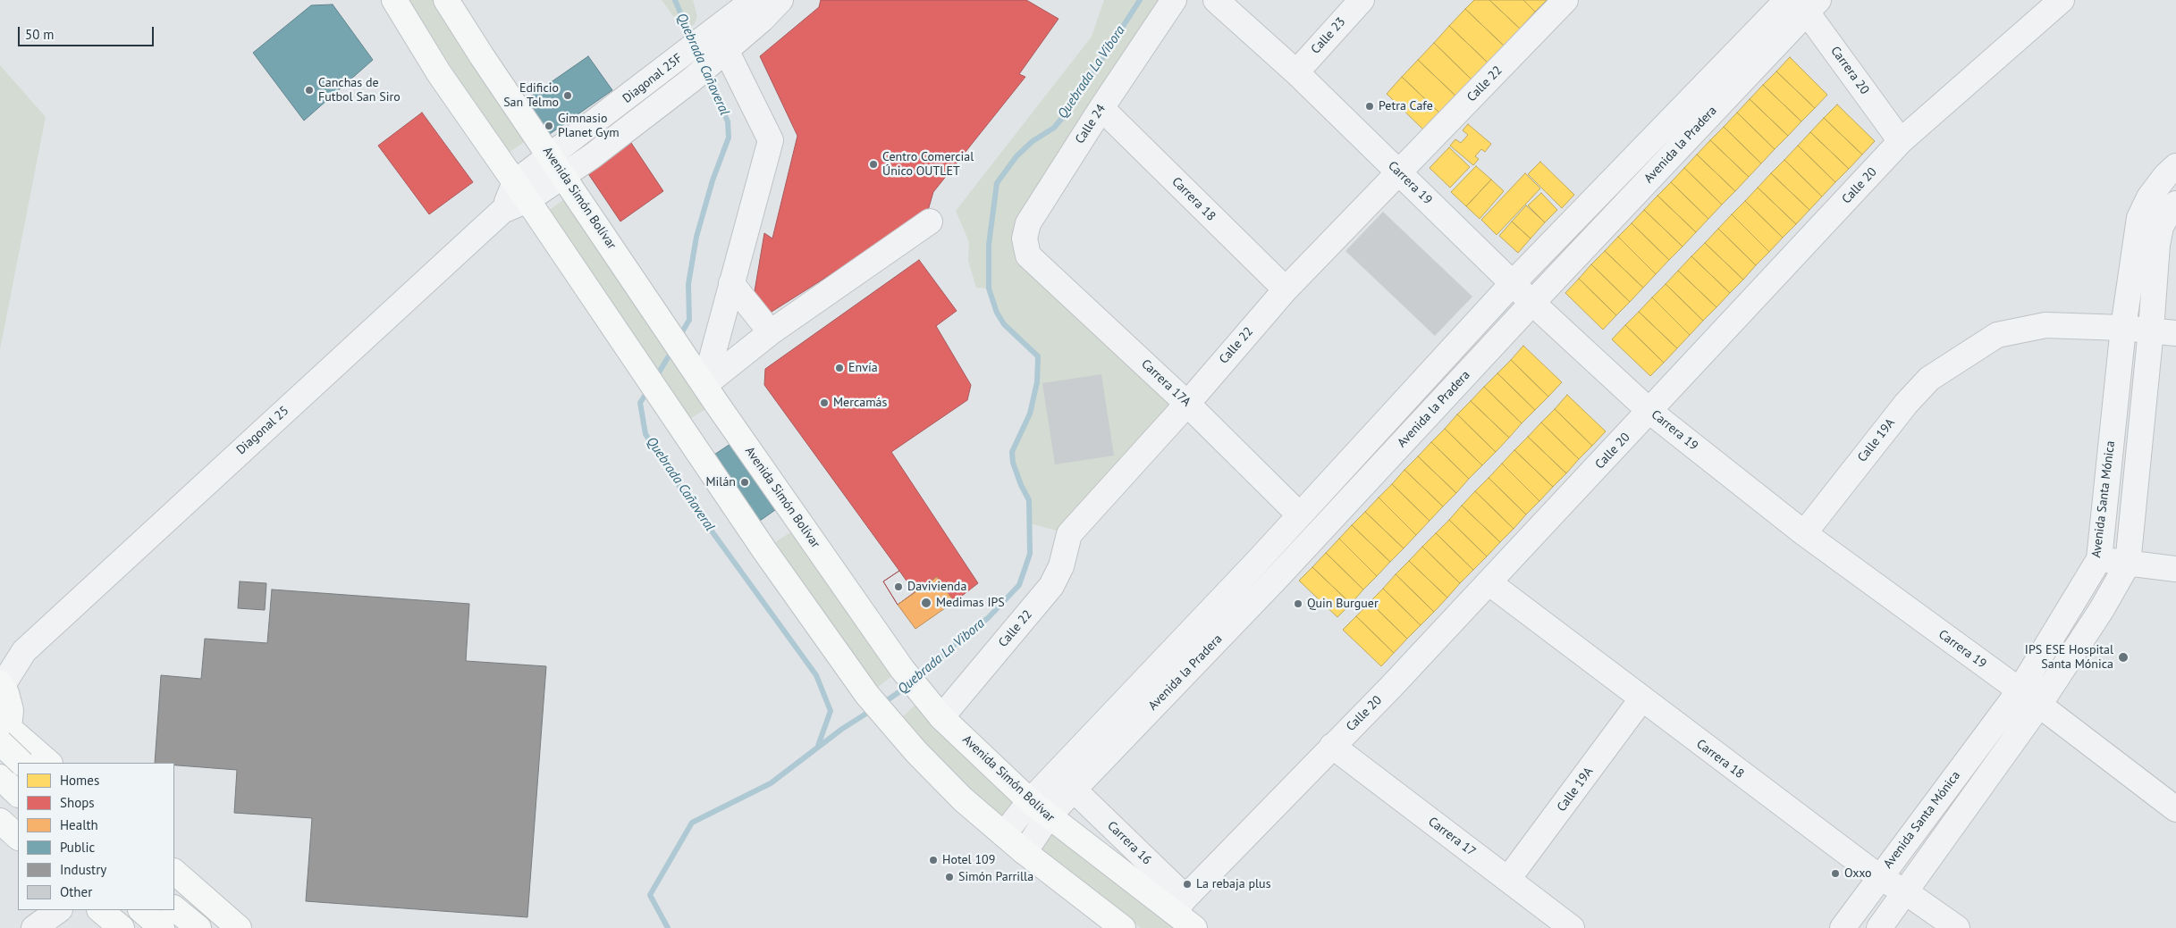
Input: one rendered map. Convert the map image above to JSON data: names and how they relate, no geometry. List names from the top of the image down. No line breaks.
{"streets":{"main road":["Avenida Simón Bolívar"],"street":["Calle 23","Carrera 20","Diagonal 25F","Calle 22","Calle 24","Avenida la Pradera","Carrera 19","Calle 20","Carrera 18","Carrera 17A","Diagonal 25","Calle 19A","Avenida Santa Mónica","Carrera 17","Carrera 16"]},"crossings":[["Calle 23","Carrera 19"],["Carrera 20","Avenida la Pradera"],["Carrera 20","Calle 20"],["Diagonal 25F","Avenida Simón Bolívar"],["Calle 22","Carrera 19"],["Calle 22","Avenida Simón Bolívar"],["Calle 22","Carrera 18"],["Calle 22","Carrera 17A"],["Calle 24","Carrera 18"],["Calle 24","Carrera 17A"],["Avenida la Pradera","Carrera 19"],["Avenida la Pradera","Avenida Simón Bolívar"],["Avenida la Pradera","Carrera 17A"],["Avenida la Pradera","Carrera 16"],["Carrera 19","Calle 20"],["Carrera 19","Calle 19A"],["Carrera 19","Avenida Santa Mónica"],["Calle 20","Avenida Simón Bolívar"],["Calle 20","Carrera 18"],["Calle 20","Carrera 17"],["Calle 20","Carrera 16"],["Avenida Simón Bolívar","Carrera 16"],["Carrera 18","Calle 19A"],["Carrera 18","Avenida Santa Mónica"],["Calle 19A","Avenida Santa Mónica"],["Calle 19A","Carrera 17"]],"water":["Quebrada Cañaveral","Quebrada La Vibora"],"places":["Canchas de Futbol San Siro","Edificio San Telmo","Petra Cafe","Gimnasio Planet Gym","Centro Comercial Único OUTLET","Envía","Mercamás","Milán","Davivienda","Medimas IPS","Quin Burguer","IPS ESE Hospital Santa Mónica","Hotel 109","Oxxo","Simón Parrilla","La rebaja plus"],"legend":["Homes","Shops","Health","Public","Industry","Other"],"scale_bar":"50 m"}
